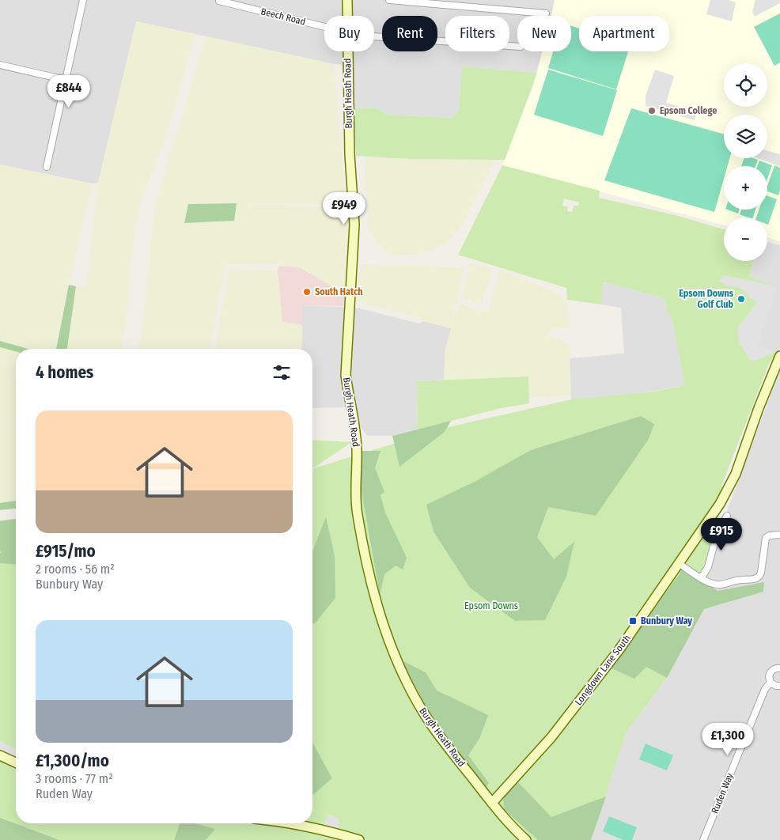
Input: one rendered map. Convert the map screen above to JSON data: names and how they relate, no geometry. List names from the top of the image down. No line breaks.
{"streets":{"main road":["Burgh Heath Road","Longdown Lane South"],"street":["Beech Road","Ruden Way"]},"crossings":[["Burgh Heath Road","Longdown Lane South"]],"parks":["Epsom Downs"],"places":{"other":["Epsom College","South Hatch","Epsom Downs Golf Club"],"transit":["Bunbury Way"]},"page":{"chip":["Buy","Rent","Filters","New","Apartment"],"map_buttons":["+","−"],"price":["£844","£949","£915","£1,300"],"heading":"4 homes","list":[{"name":"£915/mo","note":"2 rooms · 56 m² · Bunbury Way"},{"name":"£1,300/mo","note":"3 rooms · 77 m² · Ruden Way"}]}}
